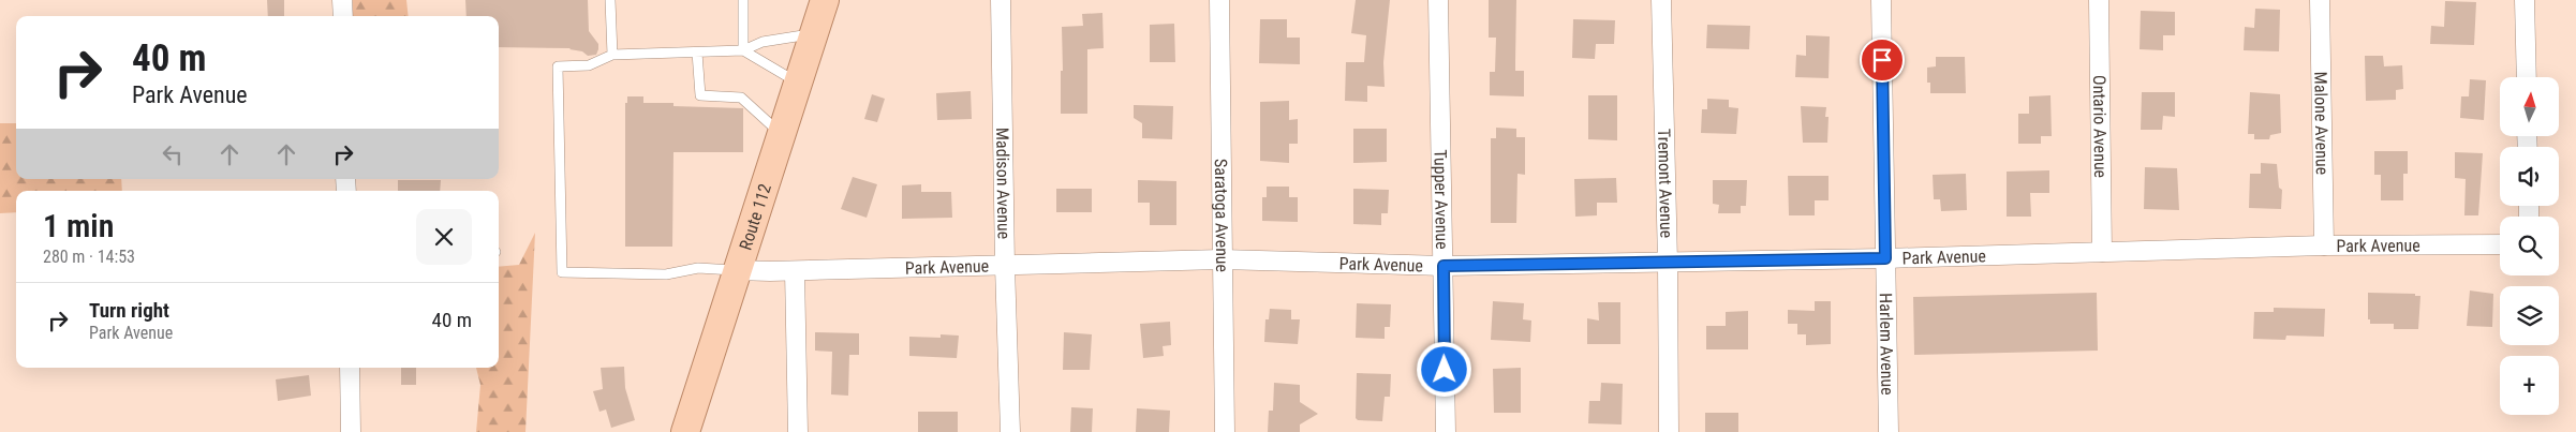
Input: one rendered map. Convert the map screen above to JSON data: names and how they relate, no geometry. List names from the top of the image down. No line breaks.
{"streets":{"main road":["Route 112"],"street":["Malone Avenue","Ontario Avenue","Tremont Avenue","Madison Avenue","Tupper Avenue","Saratoga Avenue","Park Avenue","Harlem Avenue"]},"crossings":[["Malone Avenue","Park Avenue"],["Ontario Avenue","Park Avenue"],["Tremont Avenue","Park Avenue"],["Madison Avenue","Park Avenue"],["Tupper Avenue","Park Avenue"],["Route 112","Park Avenue"],["Saratoga Avenue","Park Avenue"],["Park Avenue","Harlem Avenue"]],"north":"top","page":{"turn":["40 m","Park Avenue"],"map_buttons":"+","heading":["1 min","280 m · 14:53"],"list":[{"name":"Turn right","note":"Park Avenue","value":"40 m"}]}}
